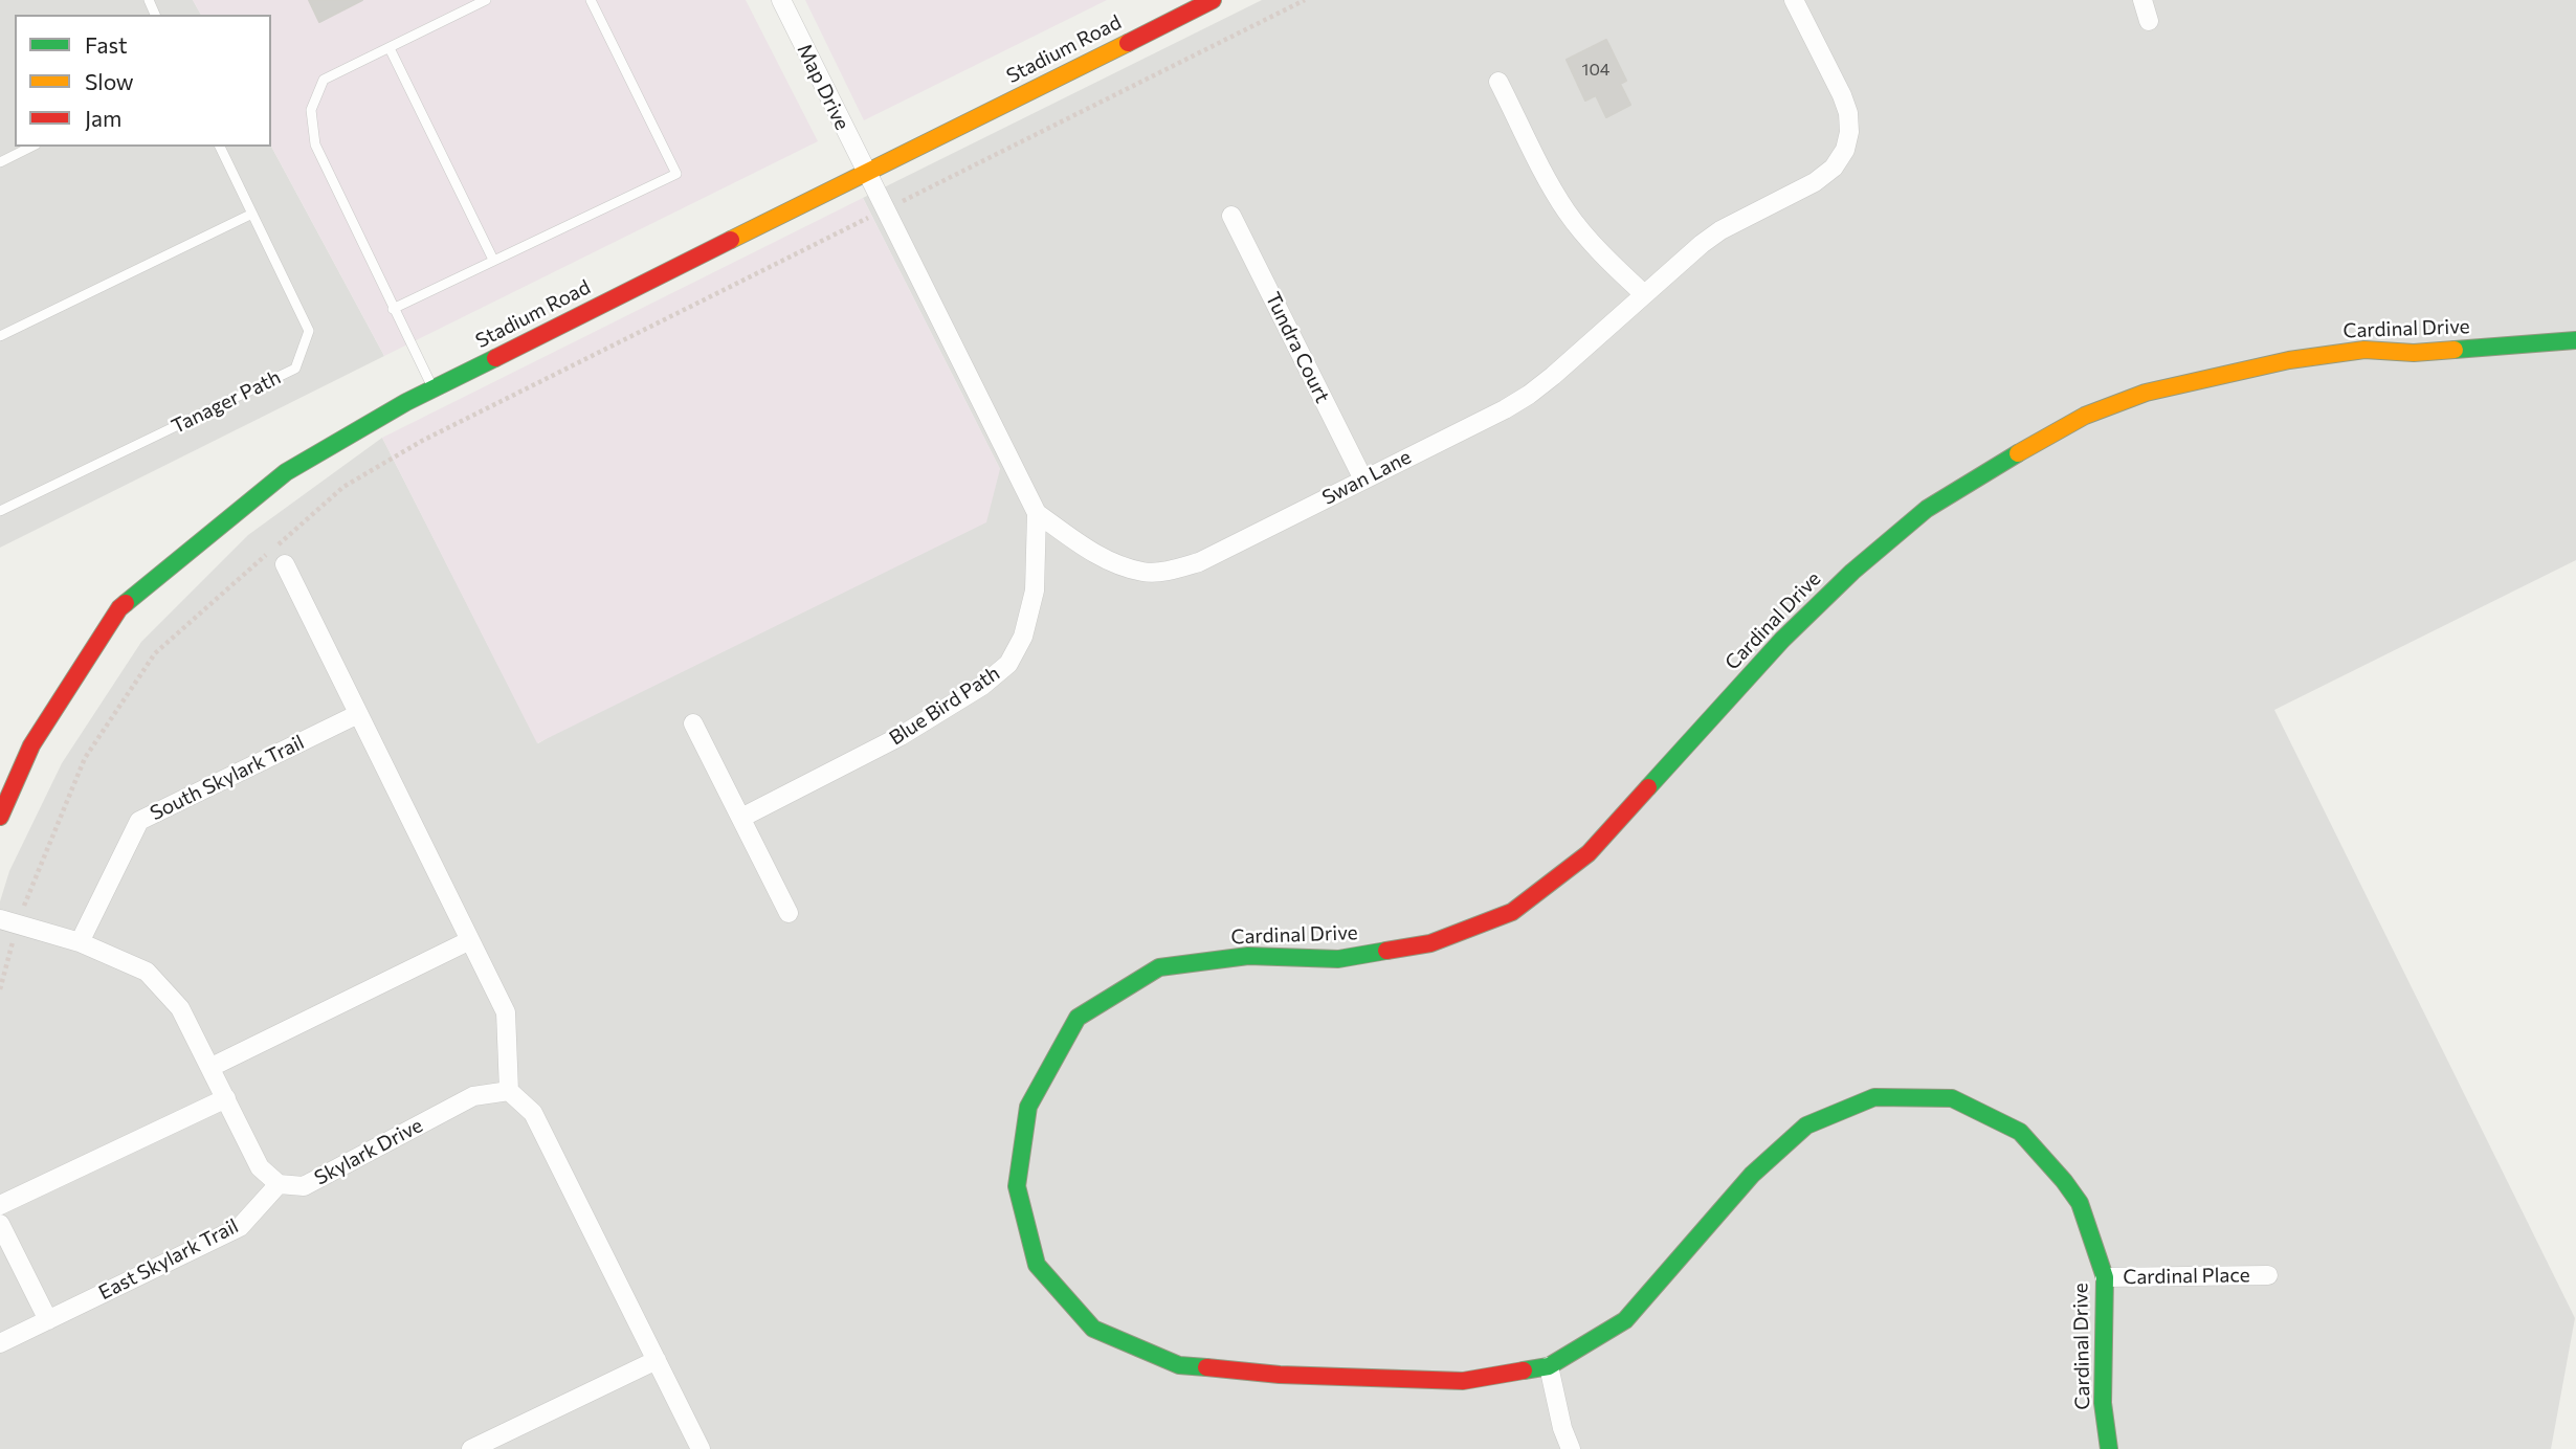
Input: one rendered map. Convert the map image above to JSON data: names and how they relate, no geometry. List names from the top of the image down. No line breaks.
{"streets":{"street":["Stadium Road","Map Drive","Cardinal Drive","Tundra Court","Swan Lane","Blue Bird Path","South Skylark Trail","Skylark Drive","East Skylark Trail","Cardinal Place"],"lane":["Tanager Path"]},"crossings":[["Stadium Road","Map Drive"],["Stadium Road","Swan Lane"],["Map Drive","Swan Lane"],["Cardinal Drive","Cardinal Place"],["Tundra Court","Swan Lane"],["Swan Lane","Blue Bird Path"],["Skylark Drive","East Skylark Trail"]],"house_numbers":["104"],"legend":["Fast","Slow","Jam"]}
